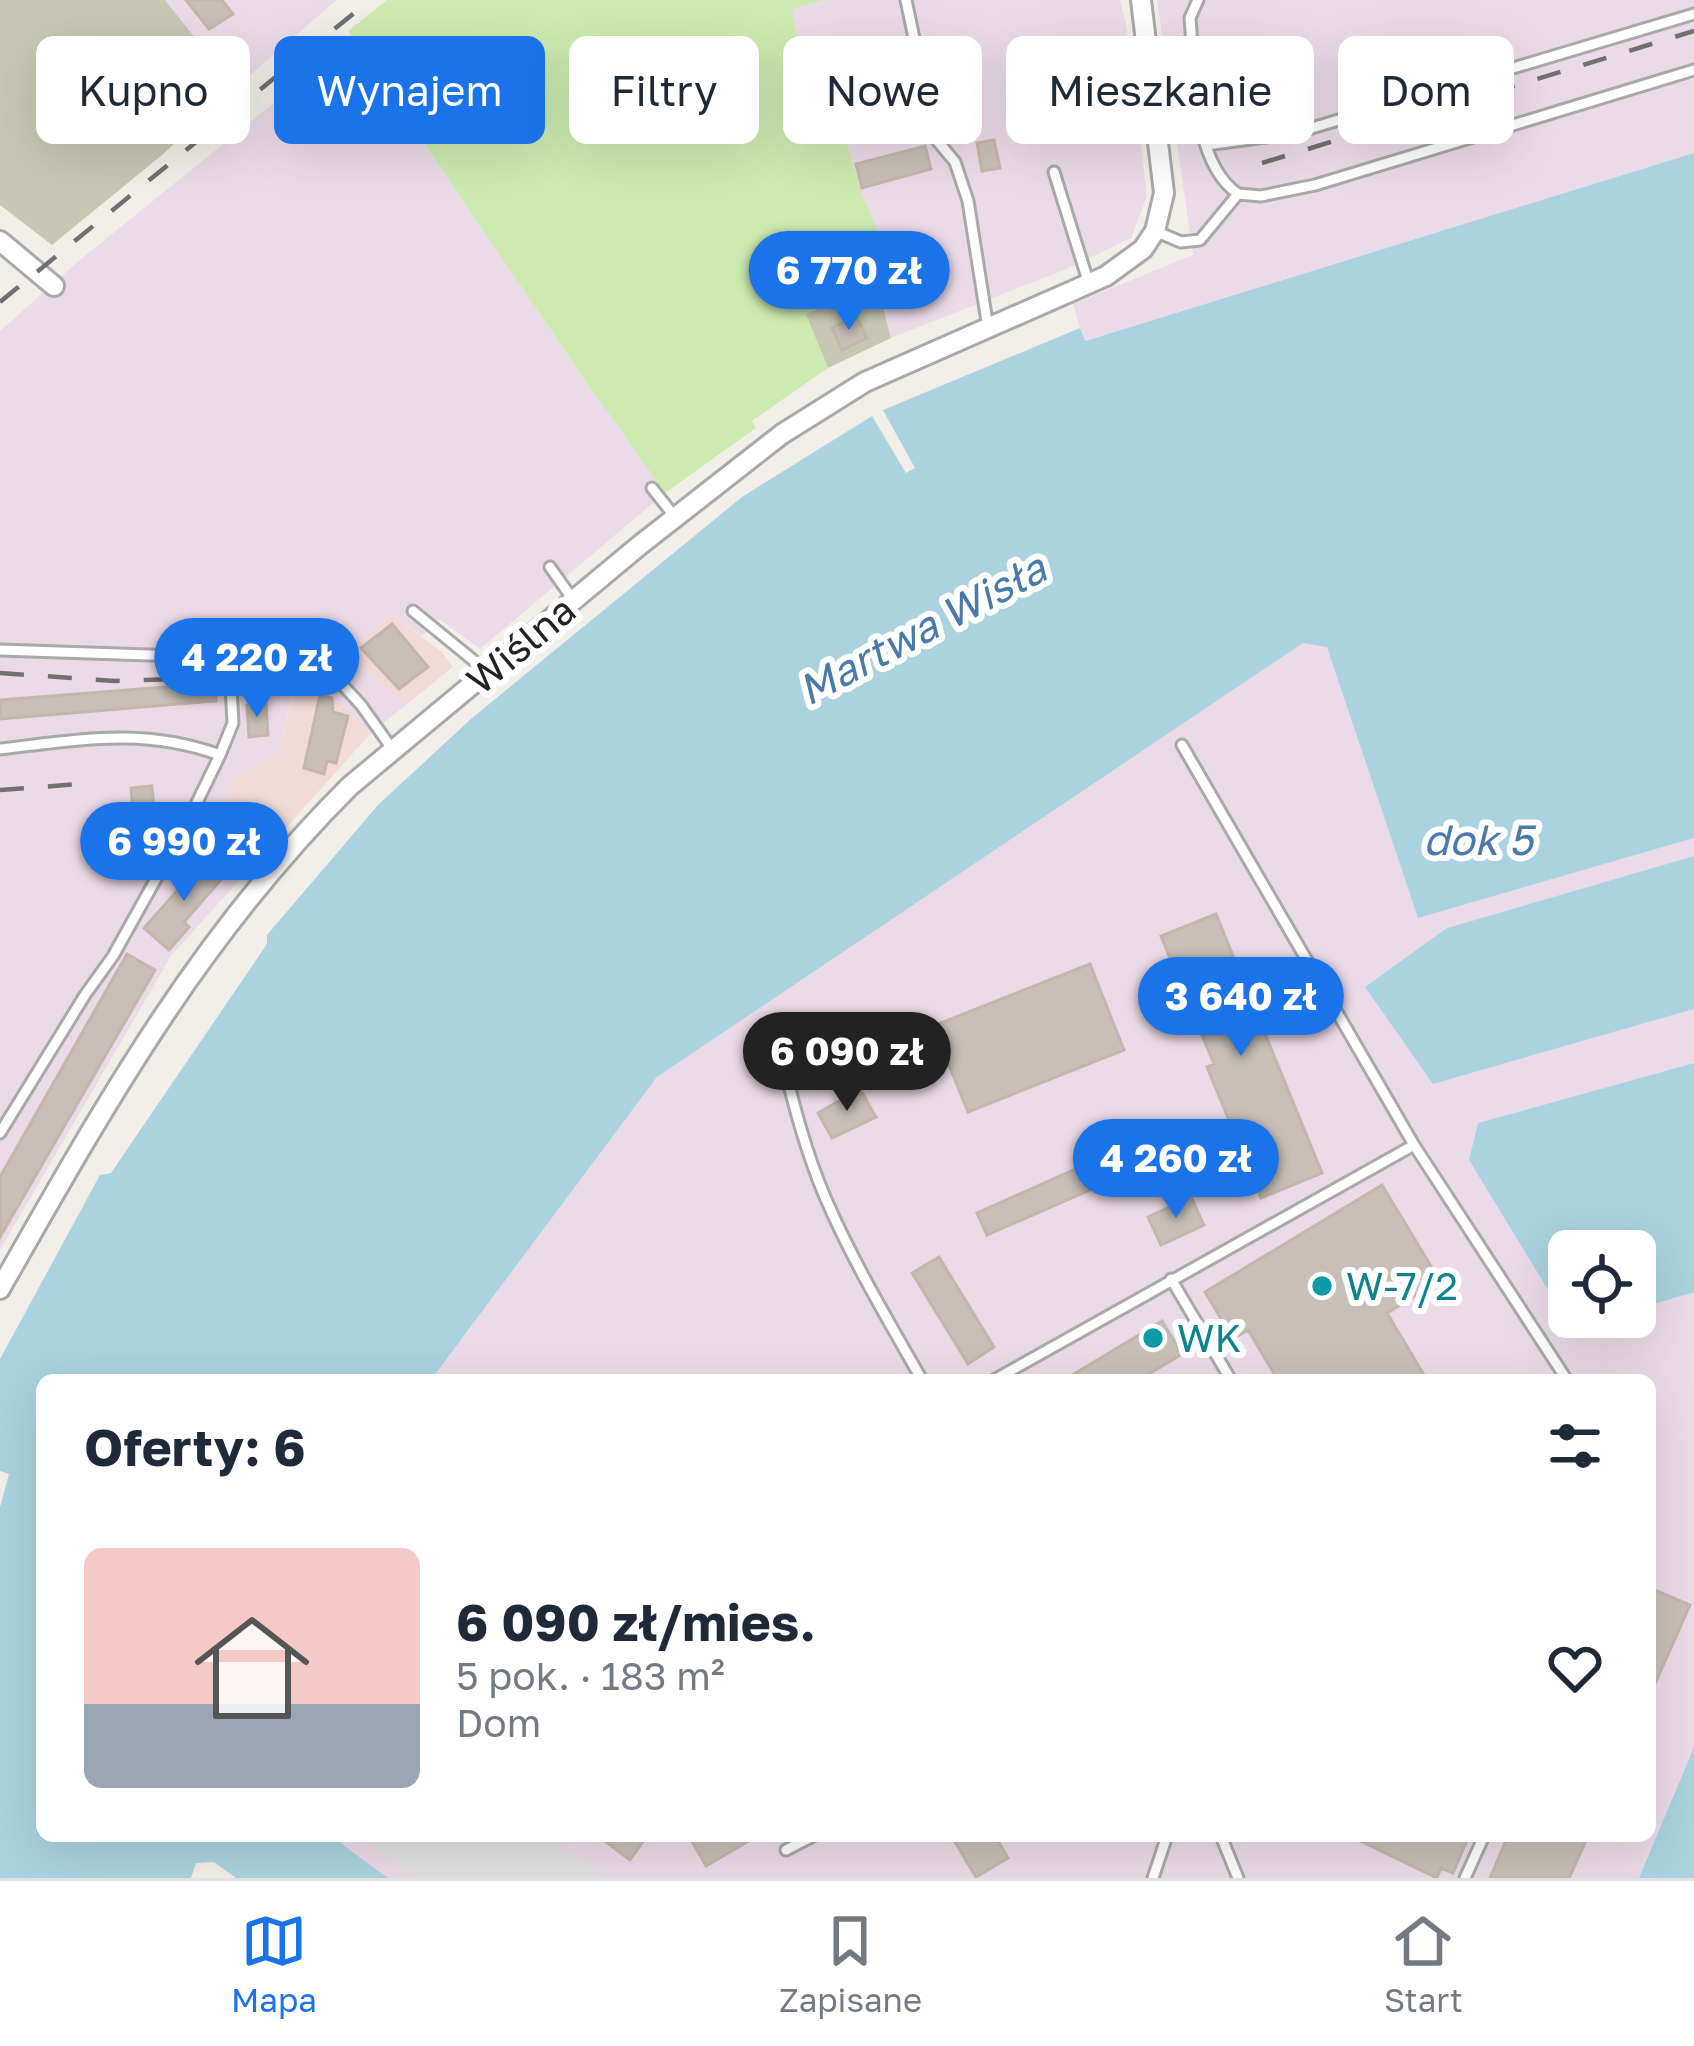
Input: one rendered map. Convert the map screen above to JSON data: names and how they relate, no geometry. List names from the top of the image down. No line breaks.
{"streets":{"street":["Wiślna"]},"water":["Martwa Wisła","dok 5"],"places":["W-7/2","WK"],"page":{"chip":["Kupno","Wynajem","Filtry","Nowe","Mieszkanie","Dom"],"price":["6 770 zł","4 220 zł","6 990 zł","3 640 zł","6 090 zł","4 260 zł"],"heading":"Oferty: 6","list":[{"name":"6 090 zł/mies.","note":"5 pok. · 183 m² · Dom"}],"tabs":["Mapa","Zapisane","Start"]}}
